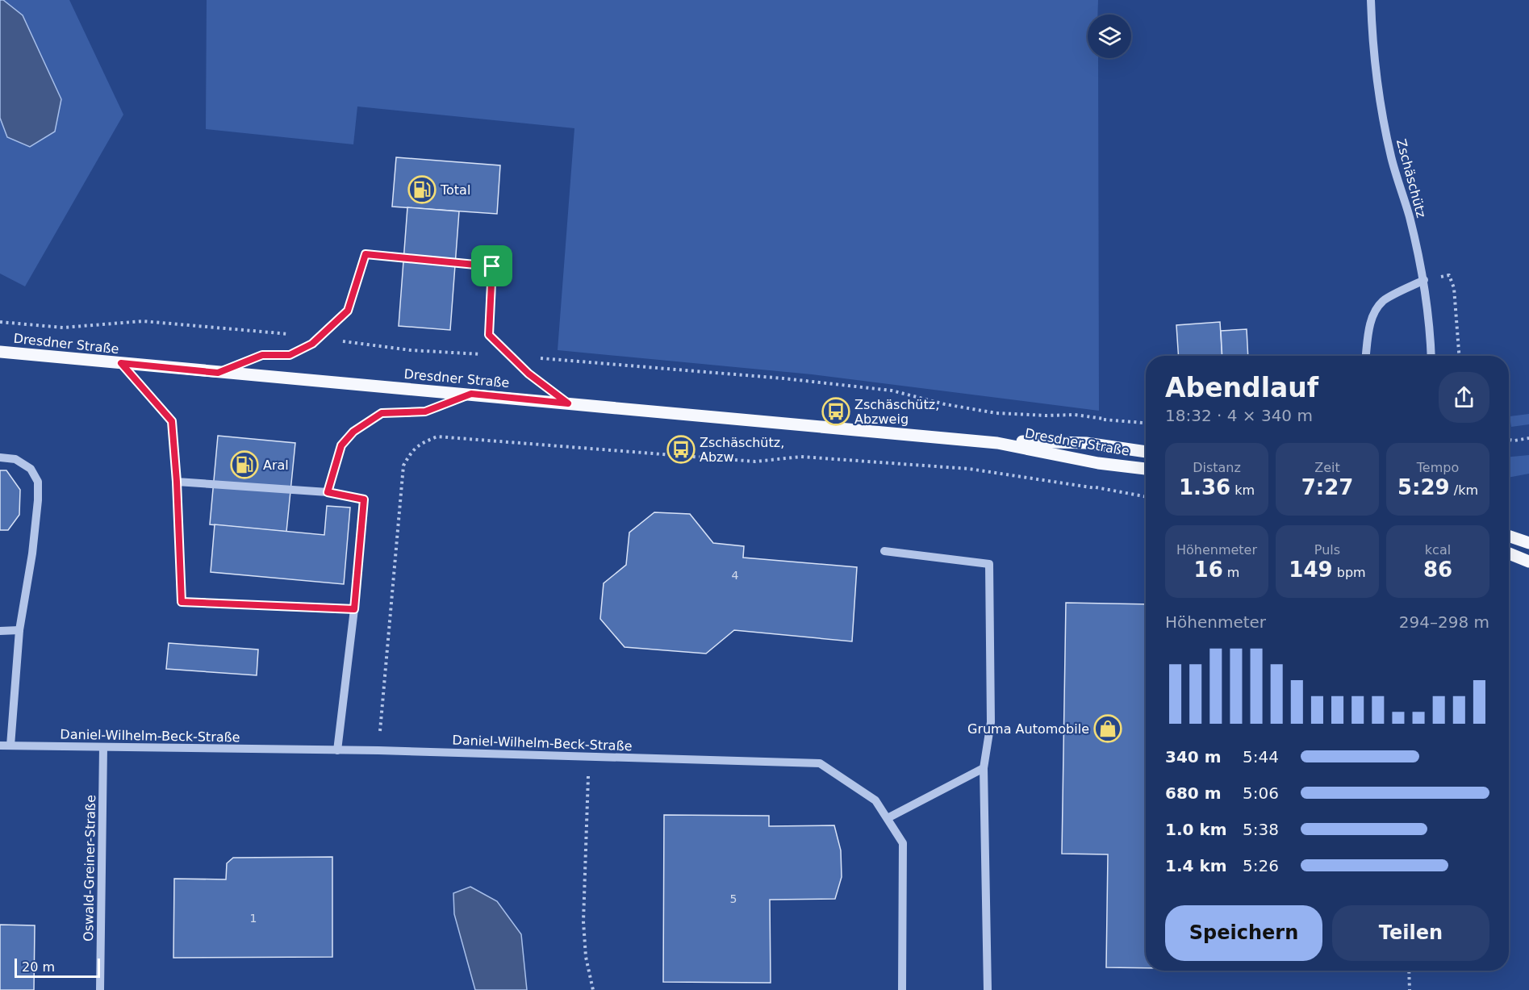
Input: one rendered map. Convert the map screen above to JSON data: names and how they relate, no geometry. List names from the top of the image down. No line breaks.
{"streets":{"main road":["Dresdner Straße"],"street":["Zschäschütz","Daniel-Wilhelm-Beck-Straße","Oswald-Greiner-Straße"]},"crossings":[["Daniel-Wilhelm-Beck-Straße","Oswald-Greiner-Straße"]],"places":{"fuel station":["Total","Aral"],"bus stop":["Zschäschütz, Abzweig","Zschäschütz, Abzw"],"shop":["Gruma Automobile"]},"house_numbers":["4","5","1"],"scale_bar":"20 m","page":{"heading":["Abendlauf","18:32 · 4 × 340 m"],"stats":[["Distanz","1.36 km"],["Zeit","7:27"],["Tempo","5:29 /km"],["Höhenmeter","16 m"],["Puls","149 bpm"],["kcal","86"]],"chart":["Höhenmeter","294–298 m"],"list":[{"name":"340 m","note":"5:44"},{"name":"680 m","note":"5:06"},{"name":"1.0 km","note":"5:38"},{"name":"1.4 km","note":"5:26"}],"buttons":["Speichern","Teilen"],"scale":"20 m"}}
